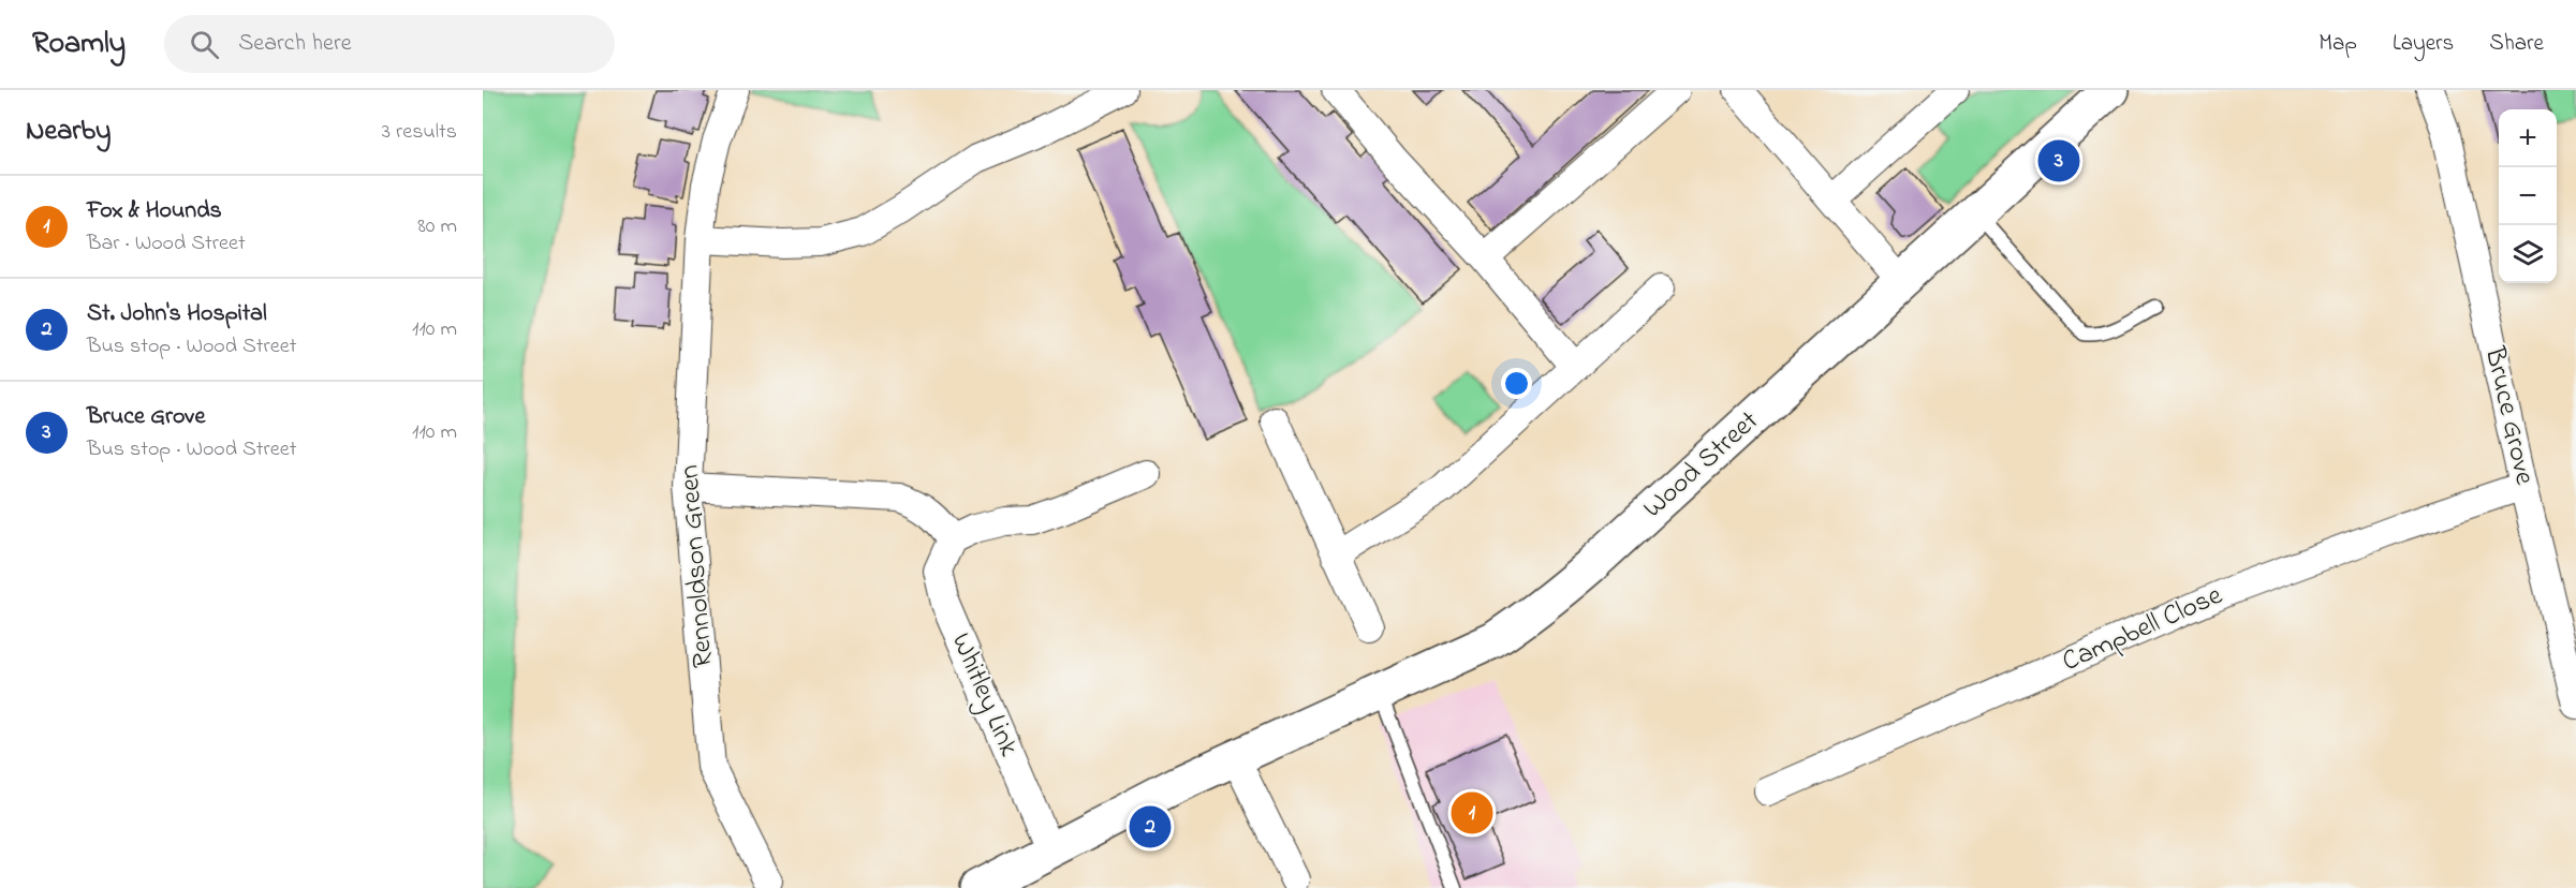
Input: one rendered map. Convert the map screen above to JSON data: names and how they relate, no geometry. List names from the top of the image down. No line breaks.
{"streets":{"main road":["Wood Street"],"street":["Bruce Grove","Rennoldson Green","Campbell Close","Whitley Link"]},"crossings":[["Bruce Grove","Campbell Close"],["Wood Street","Whitley Link"]],"page":{"header":"Roamly","search":"Search here","nav":["Map","Layers","Share"],"heading":["Nearby","3 results"],"map_buttons":["+","−"],"pins":["3","1","2"],"list":[{"mark":"1","name":"Fox & Hounds","note":"Bar · Wood Street","value":"80 m"},{"mark":"2","name":"St. John's Hospital","note":"Bus stop · Wood Street","value":"110 m"},{"mark":"3","name":"Bruce Grove","note":"Bus stop · Wood Street","value":"110 m"}]}}
